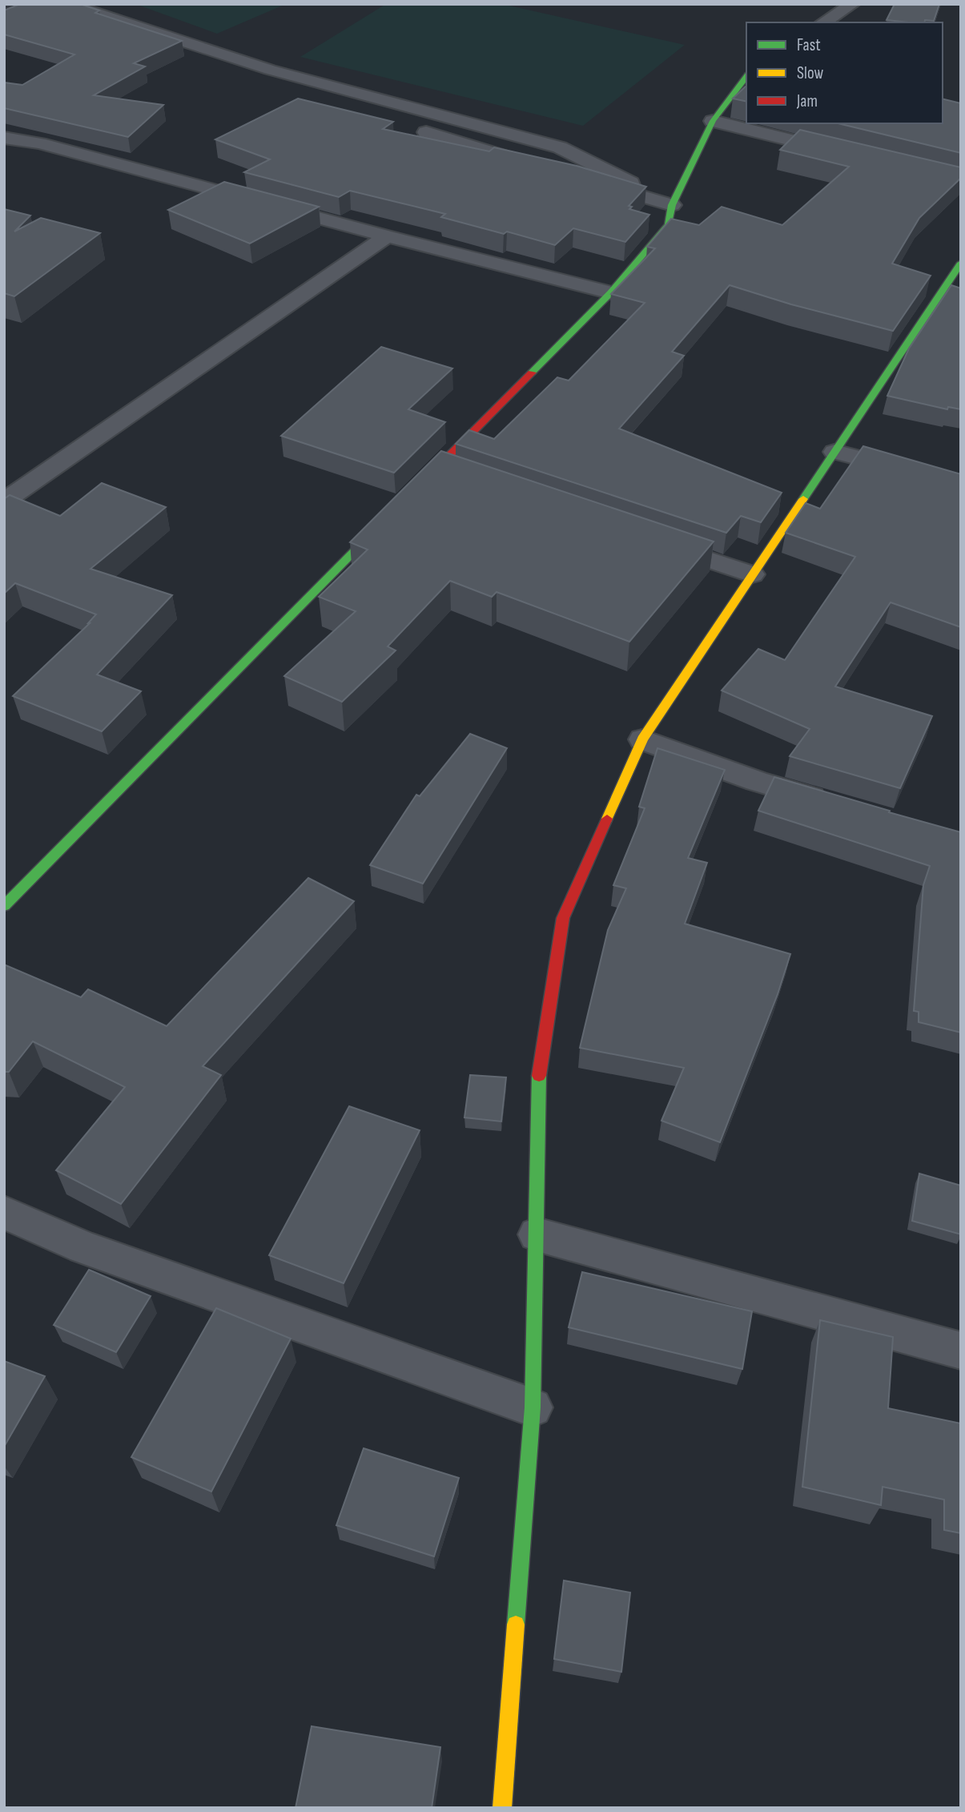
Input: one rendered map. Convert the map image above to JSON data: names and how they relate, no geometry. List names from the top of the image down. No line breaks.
{"legend":["Fast","Slow","Jam"]}
